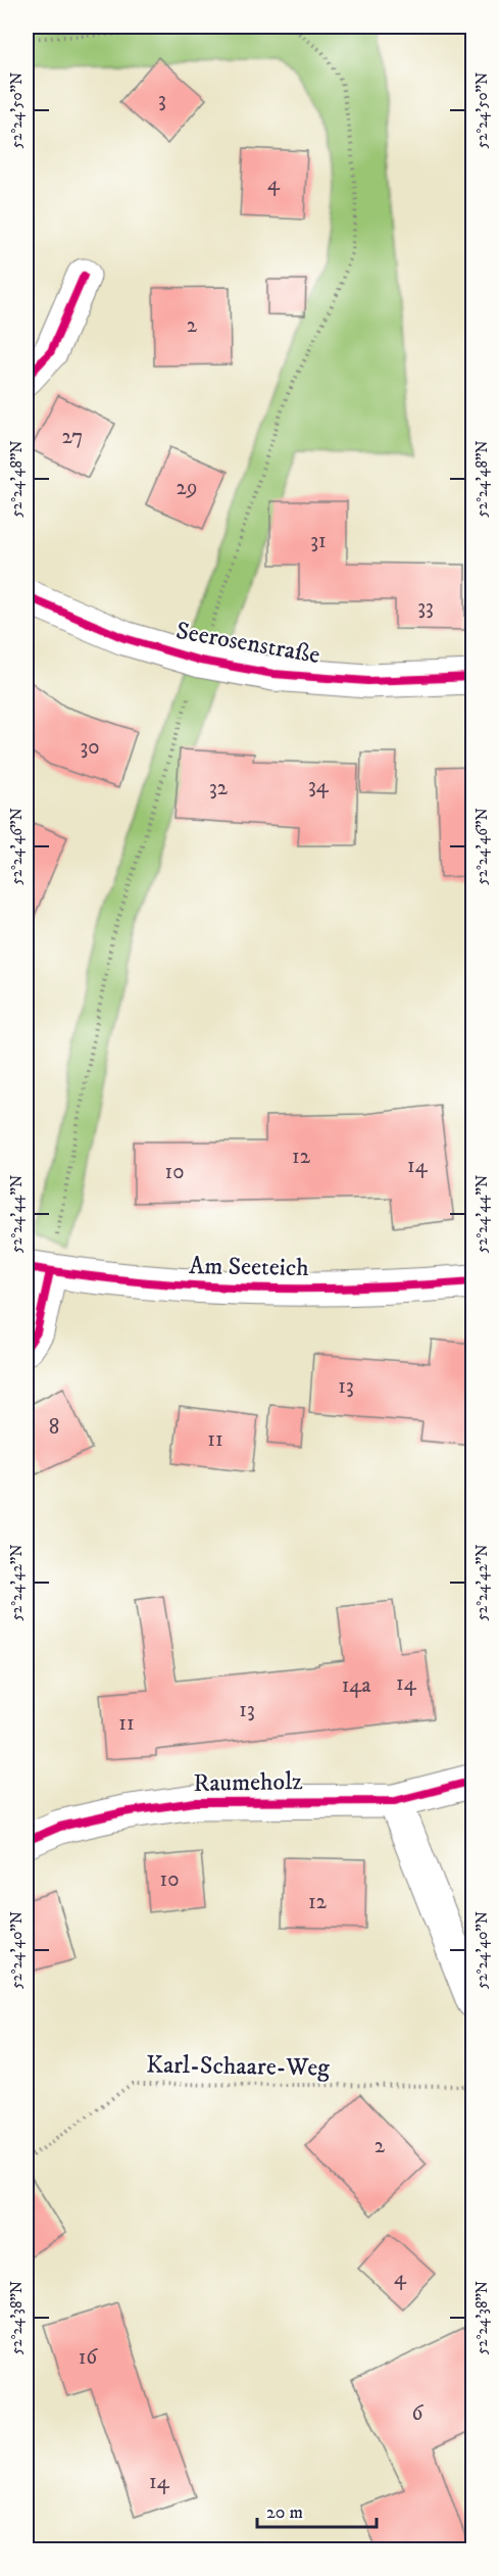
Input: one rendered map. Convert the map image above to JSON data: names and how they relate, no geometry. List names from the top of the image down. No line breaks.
{"streets":{"street":["Seerosenstraße","Am Seeteich","Raumeholz"],"path":["Karl-Schaare-Weg"]},"house_numbers":["3","4","2","27","29","31","33","30","34","32","12","14","10","13","8","11","14","14a","13","11","10","12","2","4","16","6","14"],"scale_bar":"20 m","coordinates":["52°24'50\"N","52°24'48\"N","52°24'46\"N","52°24'44\"N","52°24'42\"N","52°24'40\"N","52°24'38\"N"]}
